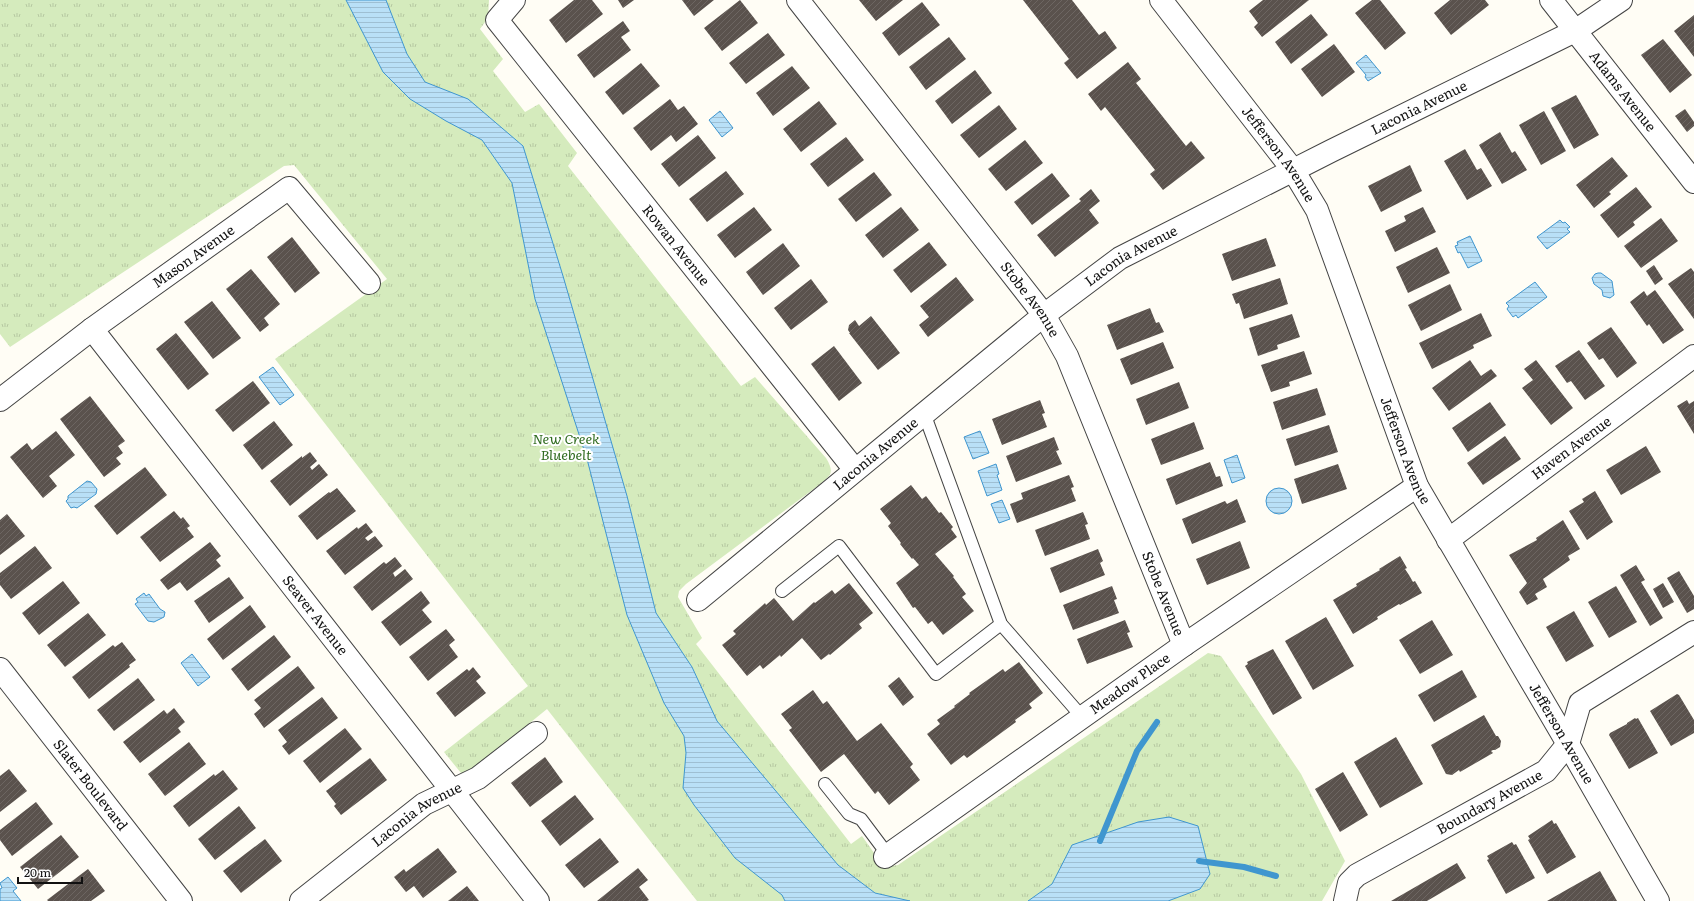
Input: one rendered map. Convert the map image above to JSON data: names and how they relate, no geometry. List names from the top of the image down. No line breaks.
{"streets":{"street":["Adams Avenue","Laconia Avenue","Jefferson Avenue","Rowan Avenue","Mason Avenue","Stobe Avenue","Haven Avenue","Seaver Avenue","Meadow Place","Slater Boulevard","Boundary Avenue"]},"crossings":[["Adams Avenue","Laconia Avenue"],["Laconia Avenue","Jefferson Avenue"],["Laconia Avenue","Rowan Avenue"],["Laconia Avenue","Stobe Avenue"],["Laconia Avenue","Seaver Avenue"],["Jefferson Avenue","Haven Avenue"],["Jefferson Avenue","Meadow Place"],["Jefferson Avenue","Boundary Avenue"],["Mason Avenue","Seaver Avenue"],["Stobe Avenue","Meadow Place"]],"parks":["New Creek Bluebelt"],"scale_bar":"20 m"}
